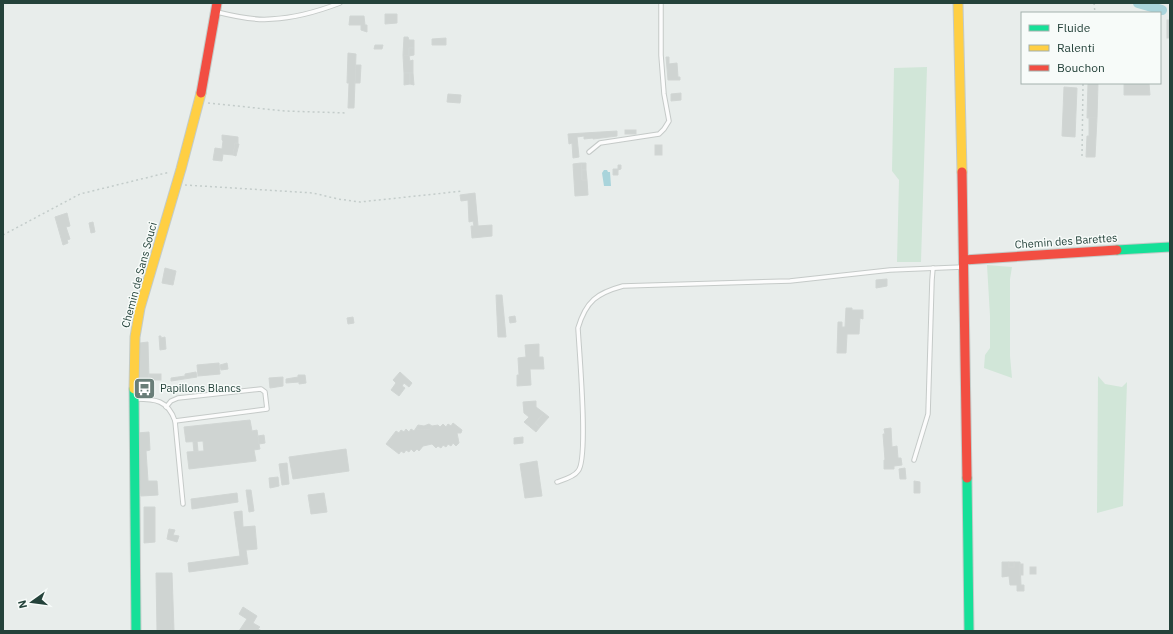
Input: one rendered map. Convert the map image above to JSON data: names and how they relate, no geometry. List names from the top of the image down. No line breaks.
{"streets":{"street":["Chemin des Barettes","Chemin de Sans Souci"]},"places":{"bus stop":["Papillons Blancs"]},"legend":["Fluide","Ralenti","Bouchon"],"north":"left"}
